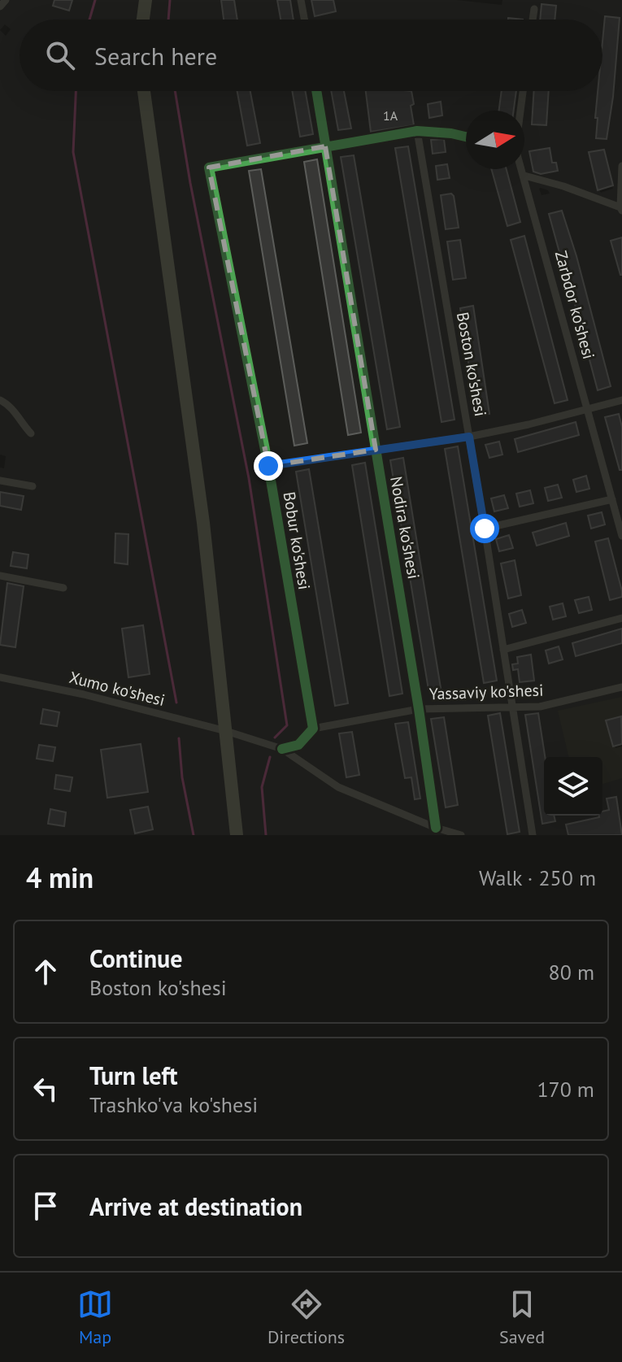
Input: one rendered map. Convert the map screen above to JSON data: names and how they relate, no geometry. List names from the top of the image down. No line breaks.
{"streets":{"street":["Zarbdor ko'shesi","Boston ko'shesi","Nodira ko'shesi","Bobur ko'shesi","Xumo ko'shesi","Yassaviy ko'shesi"]},"crossings":[["Boston ko'shesi","Yassaviy ko'shesi"],["Nodira ko'shesi","Bobur ko'shesi"],["Nodira ko'shesi","Xumo ko'shesi"],["Nodira ko'shesi","Yassaviy ko'shesi"],["Bobur ko'shesi","Yassaviy ko'shesi"]],"house_numbers":["1A"],"north":"right","page":{"search":"Search here","heading":["4 min","Walk · 250 m"],"list":[["Continue","Boston ko'shesi","80 m"],["Turn left","Trashko'va ko'shesi","170 m"],"Arrive at destination"],"nav":["Map","Directions","Saved"]}}
